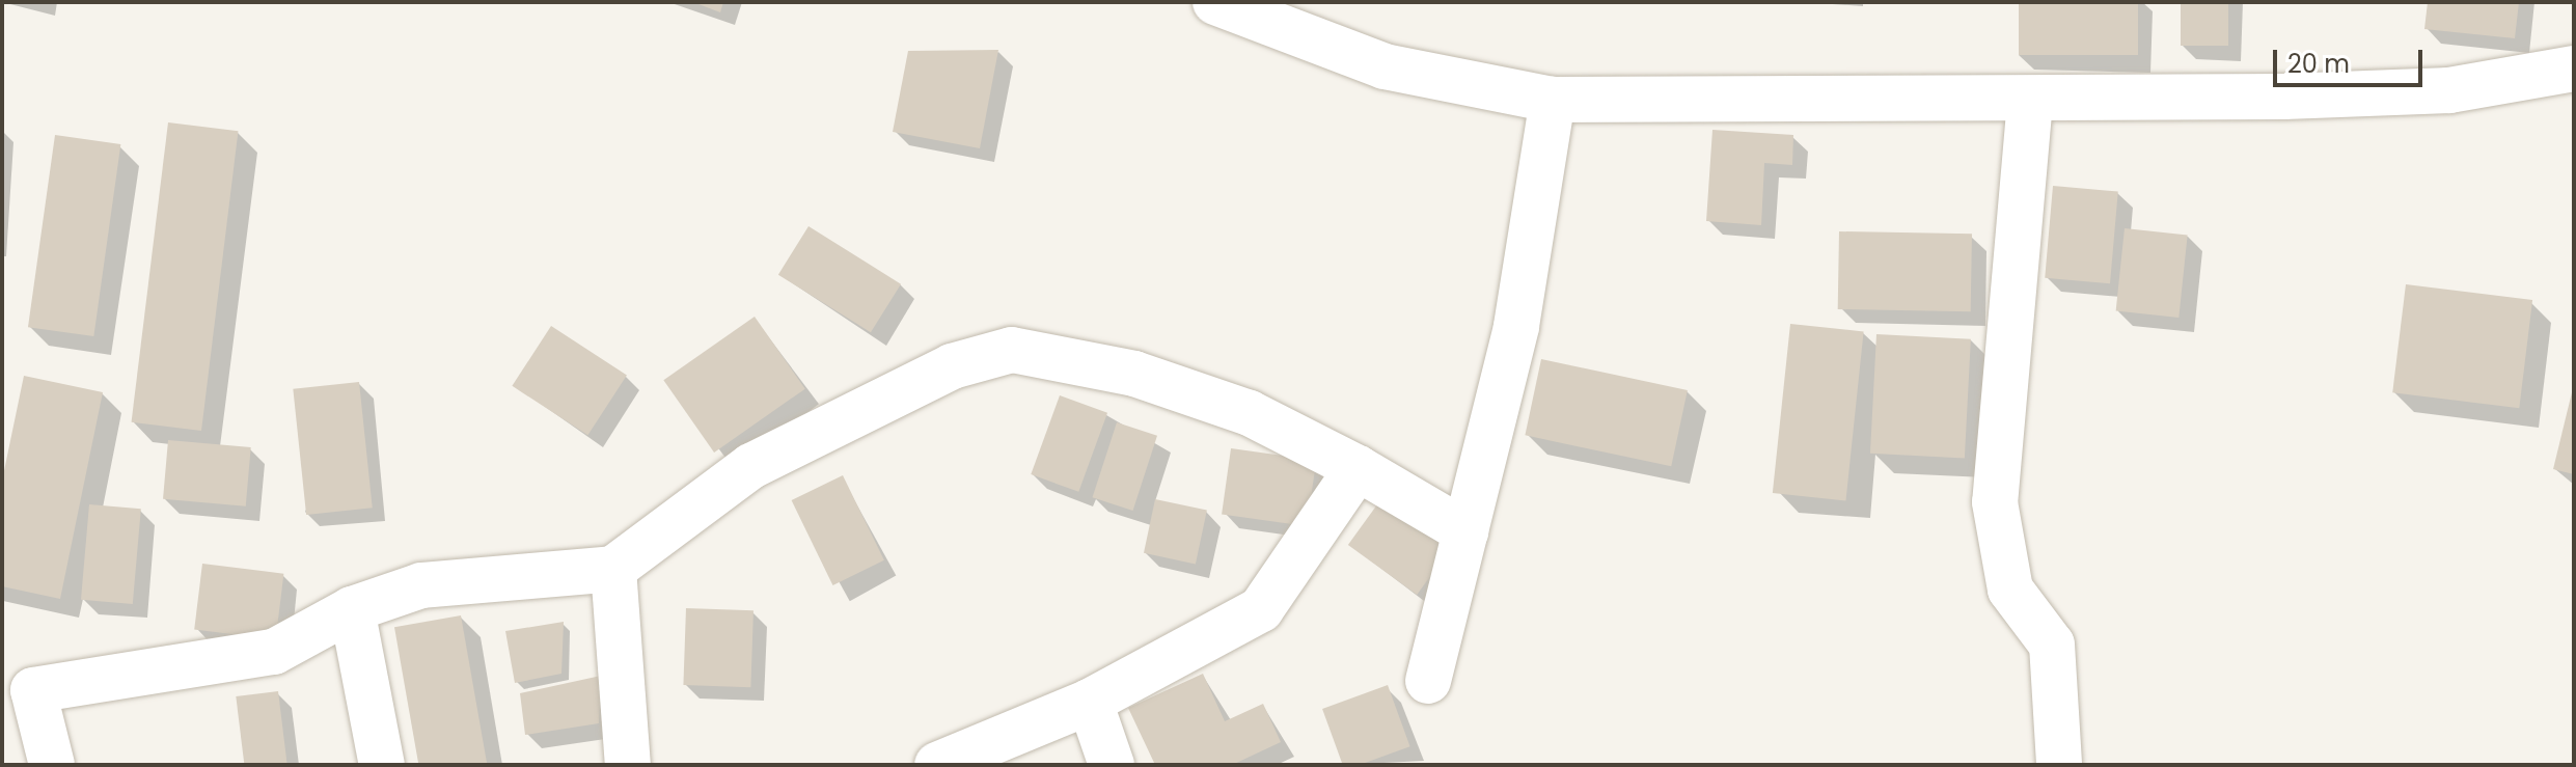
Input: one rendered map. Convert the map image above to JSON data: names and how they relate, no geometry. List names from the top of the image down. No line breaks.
{"scale_bar":"20 m"}
